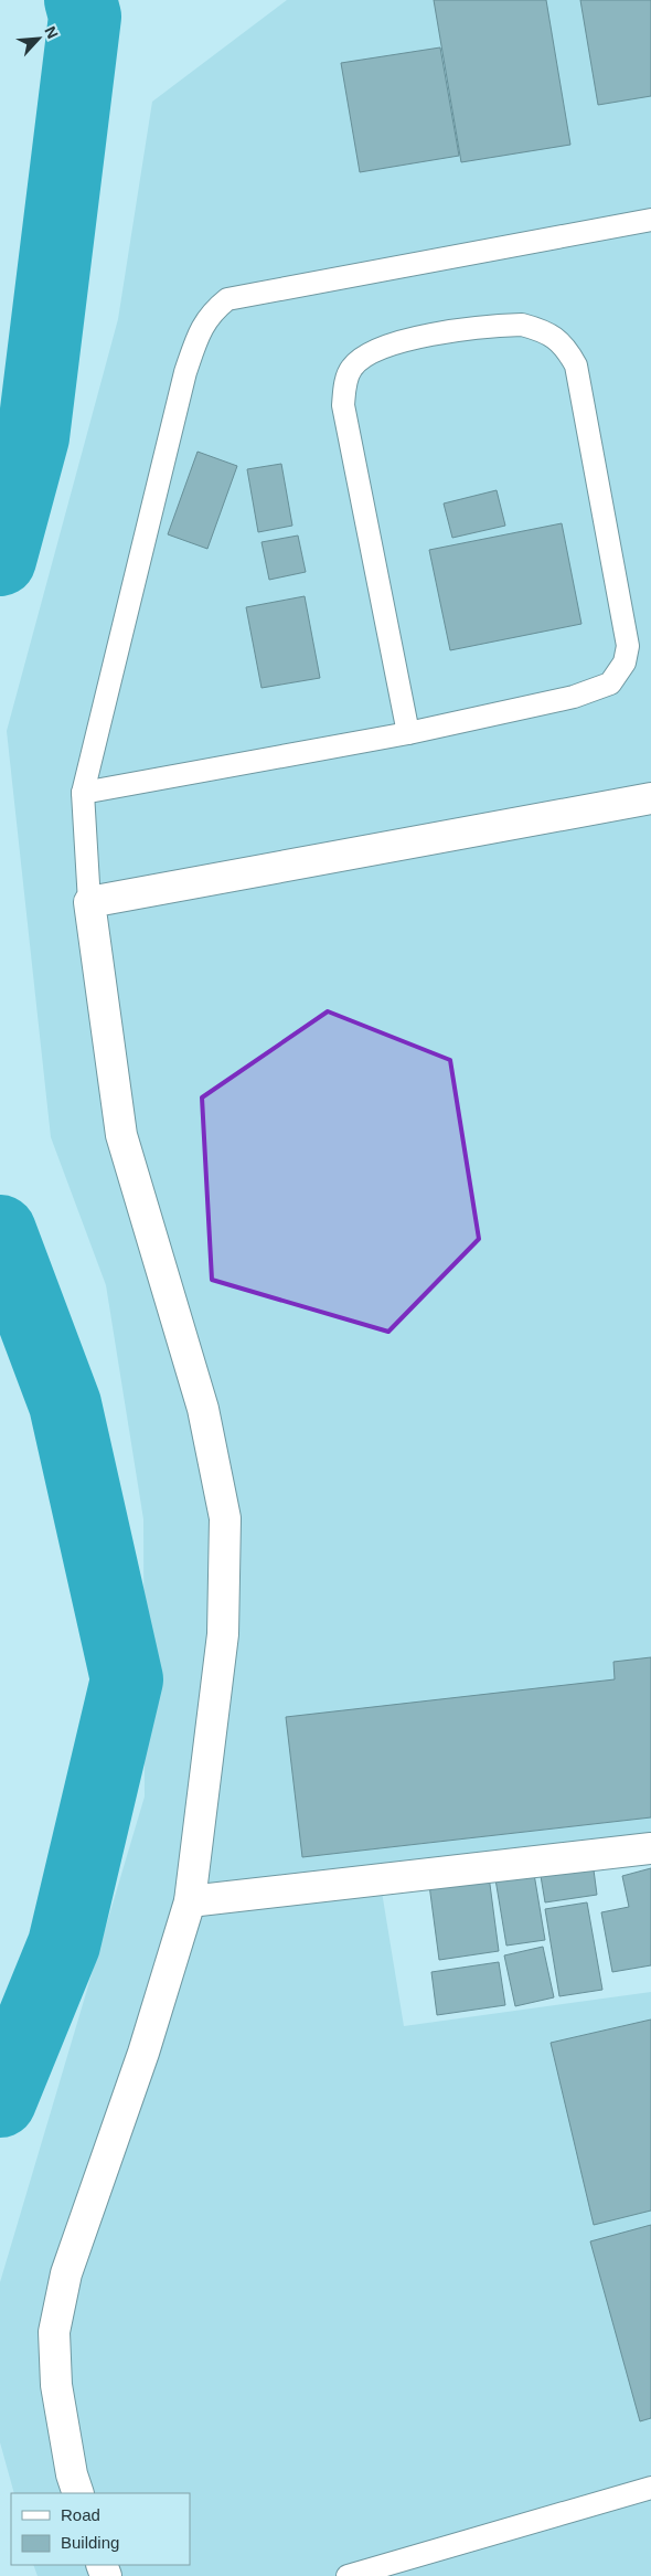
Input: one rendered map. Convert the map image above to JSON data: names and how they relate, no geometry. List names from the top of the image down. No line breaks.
{"legend":["Road","Building"],"north":"top right"}
